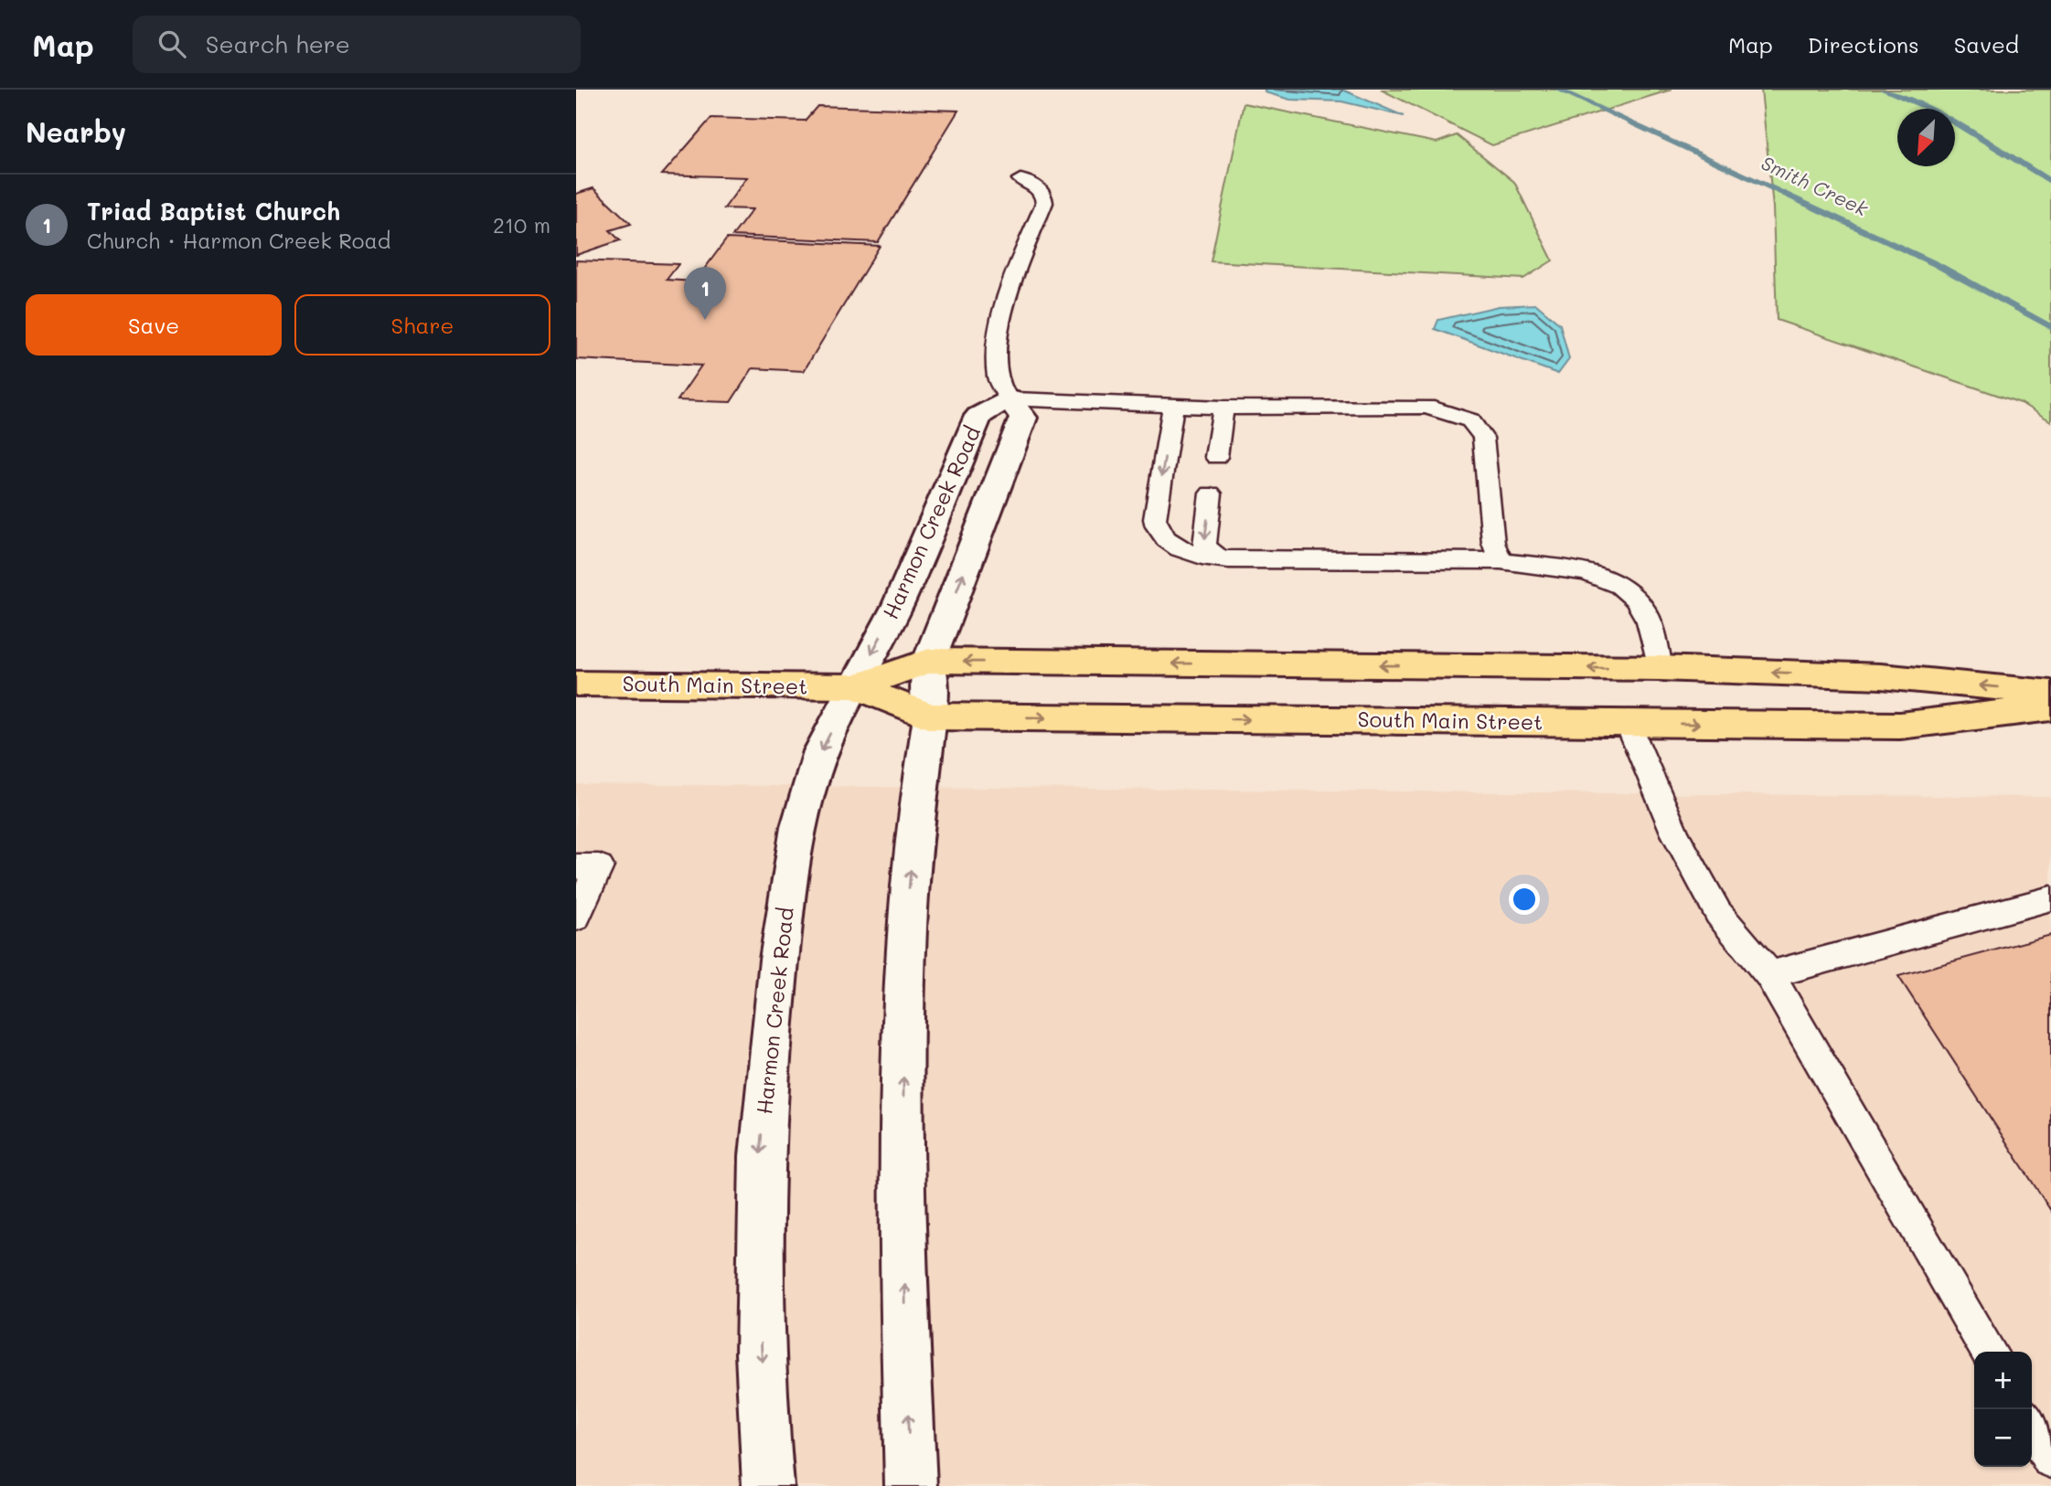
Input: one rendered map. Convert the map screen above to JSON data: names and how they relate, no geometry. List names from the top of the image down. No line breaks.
{"streets":{"main road":["South Main Street"],"street":["Harmon Creek Road"]},"crossings":[["Harmon Creek Road","South Main Street"]],"water":["Smith Creek"],"north":"bottom left","page":{"header":"Map","search":"Search here","nav":["Map","Directions","Saved"],"heading":"Nearby","list":[{"mark":"1","name":"Triad Baptist Church","note":"Church · Harmon Creek Road","value":"210 m"}],"pins":"1","buttons":["Save","Share"],"map_buttons":["+","−"]}}
